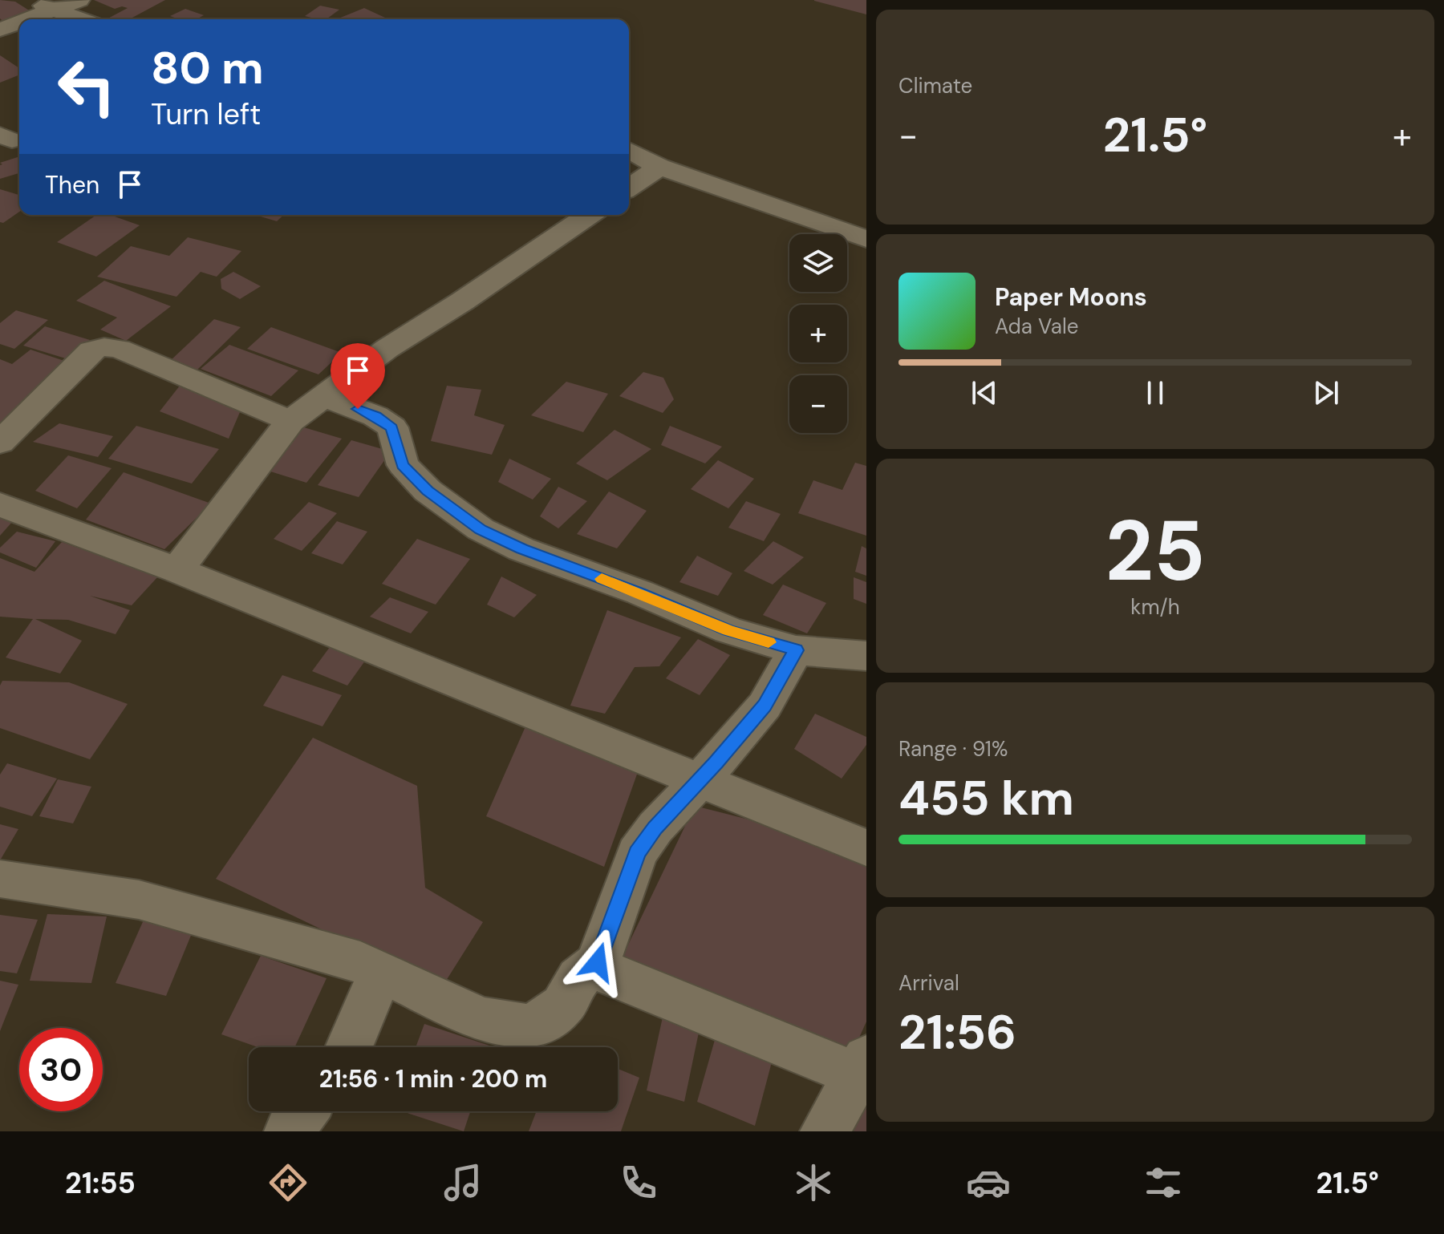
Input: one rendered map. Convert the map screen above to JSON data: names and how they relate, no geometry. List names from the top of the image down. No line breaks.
{"page":{"tile":["Climate",["25","km/h"],["Range · 91%","455 km"],["Arrival","21:56"]],"turn":["80 m","Turn left"],"heat":["−","21.5°","+"],"then":"Then","map_buttons":["+","−"],"song":["Paper Moons","Ada Vale"],"limit":"30","trip":"21:56 · 1 min · 200 m","tabs":["21:55","21.5°"]}}
